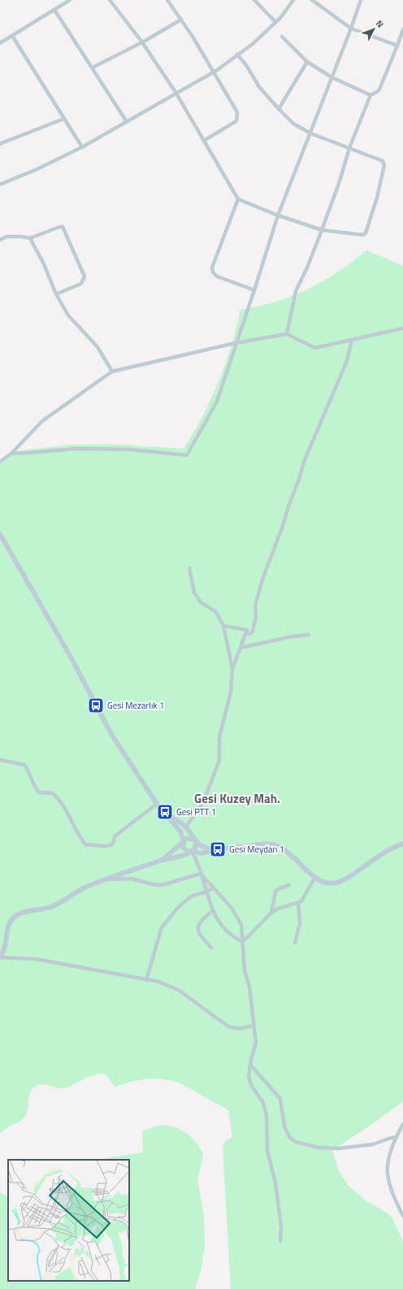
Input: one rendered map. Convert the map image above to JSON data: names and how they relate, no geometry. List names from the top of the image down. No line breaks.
{"districts":["Gesi Kuzey Mah."],"places":{"bus stop":["Gesi Mezarlık 1","Gesi PTT 1","Gesi Meydan 1"]},"north":"top right"}
